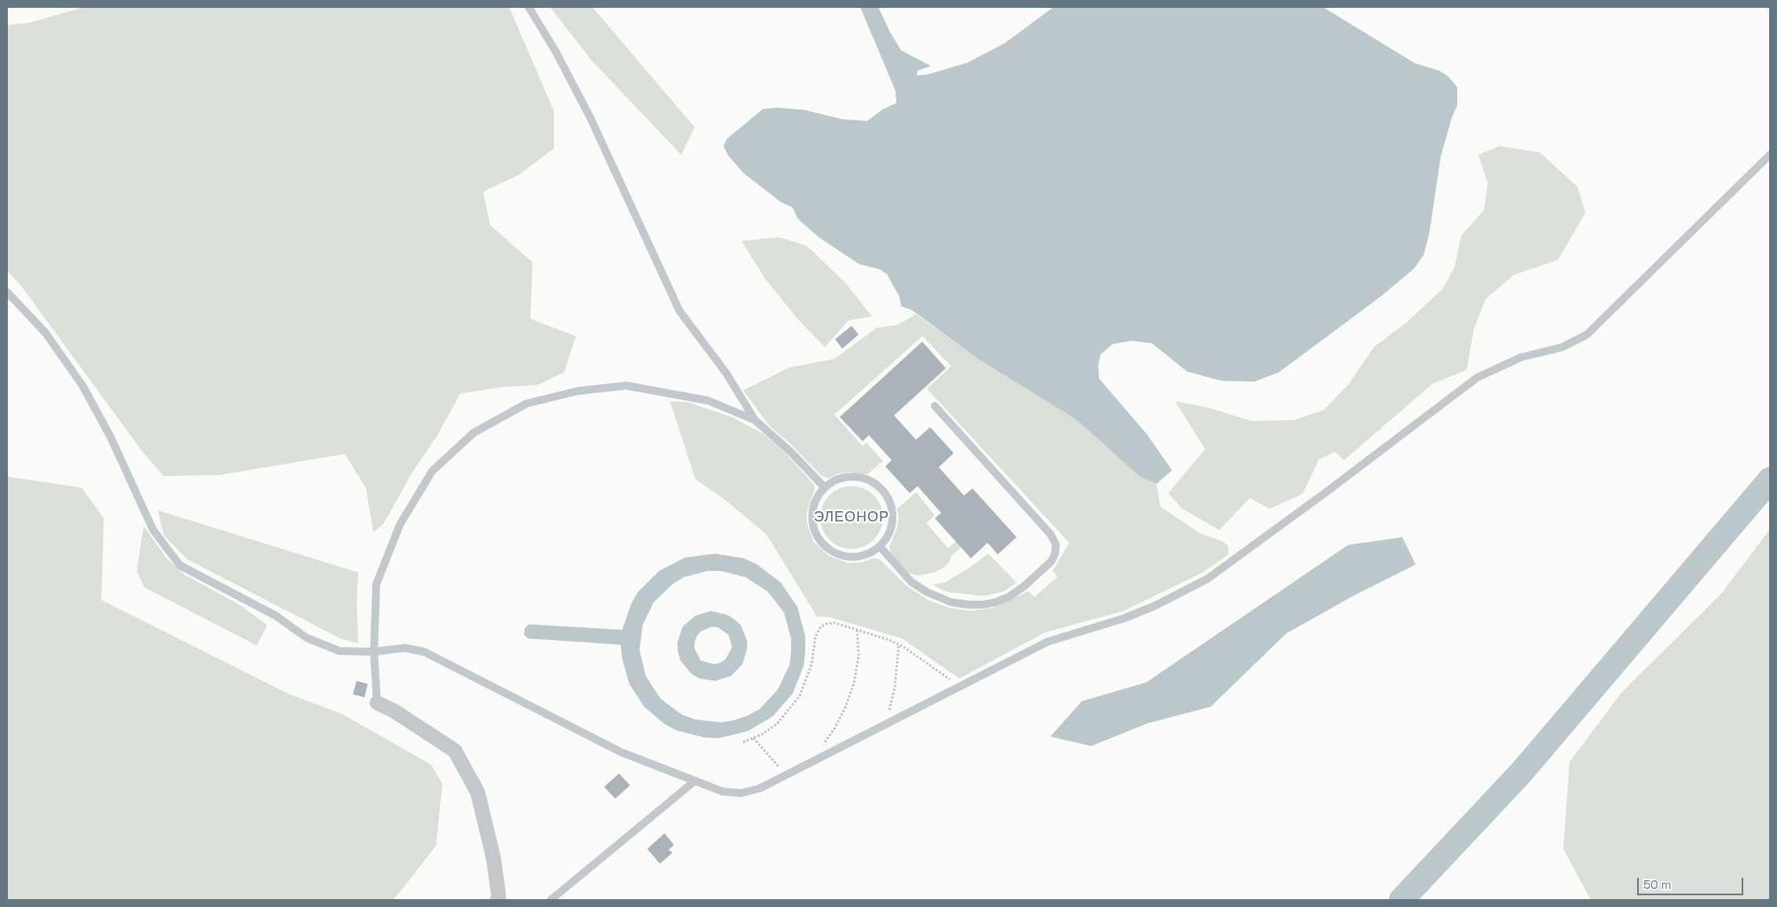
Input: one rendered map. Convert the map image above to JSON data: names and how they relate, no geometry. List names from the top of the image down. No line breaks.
{"districts":["ЭЛЕОНОР"],"scale_bar":"50 m"}
